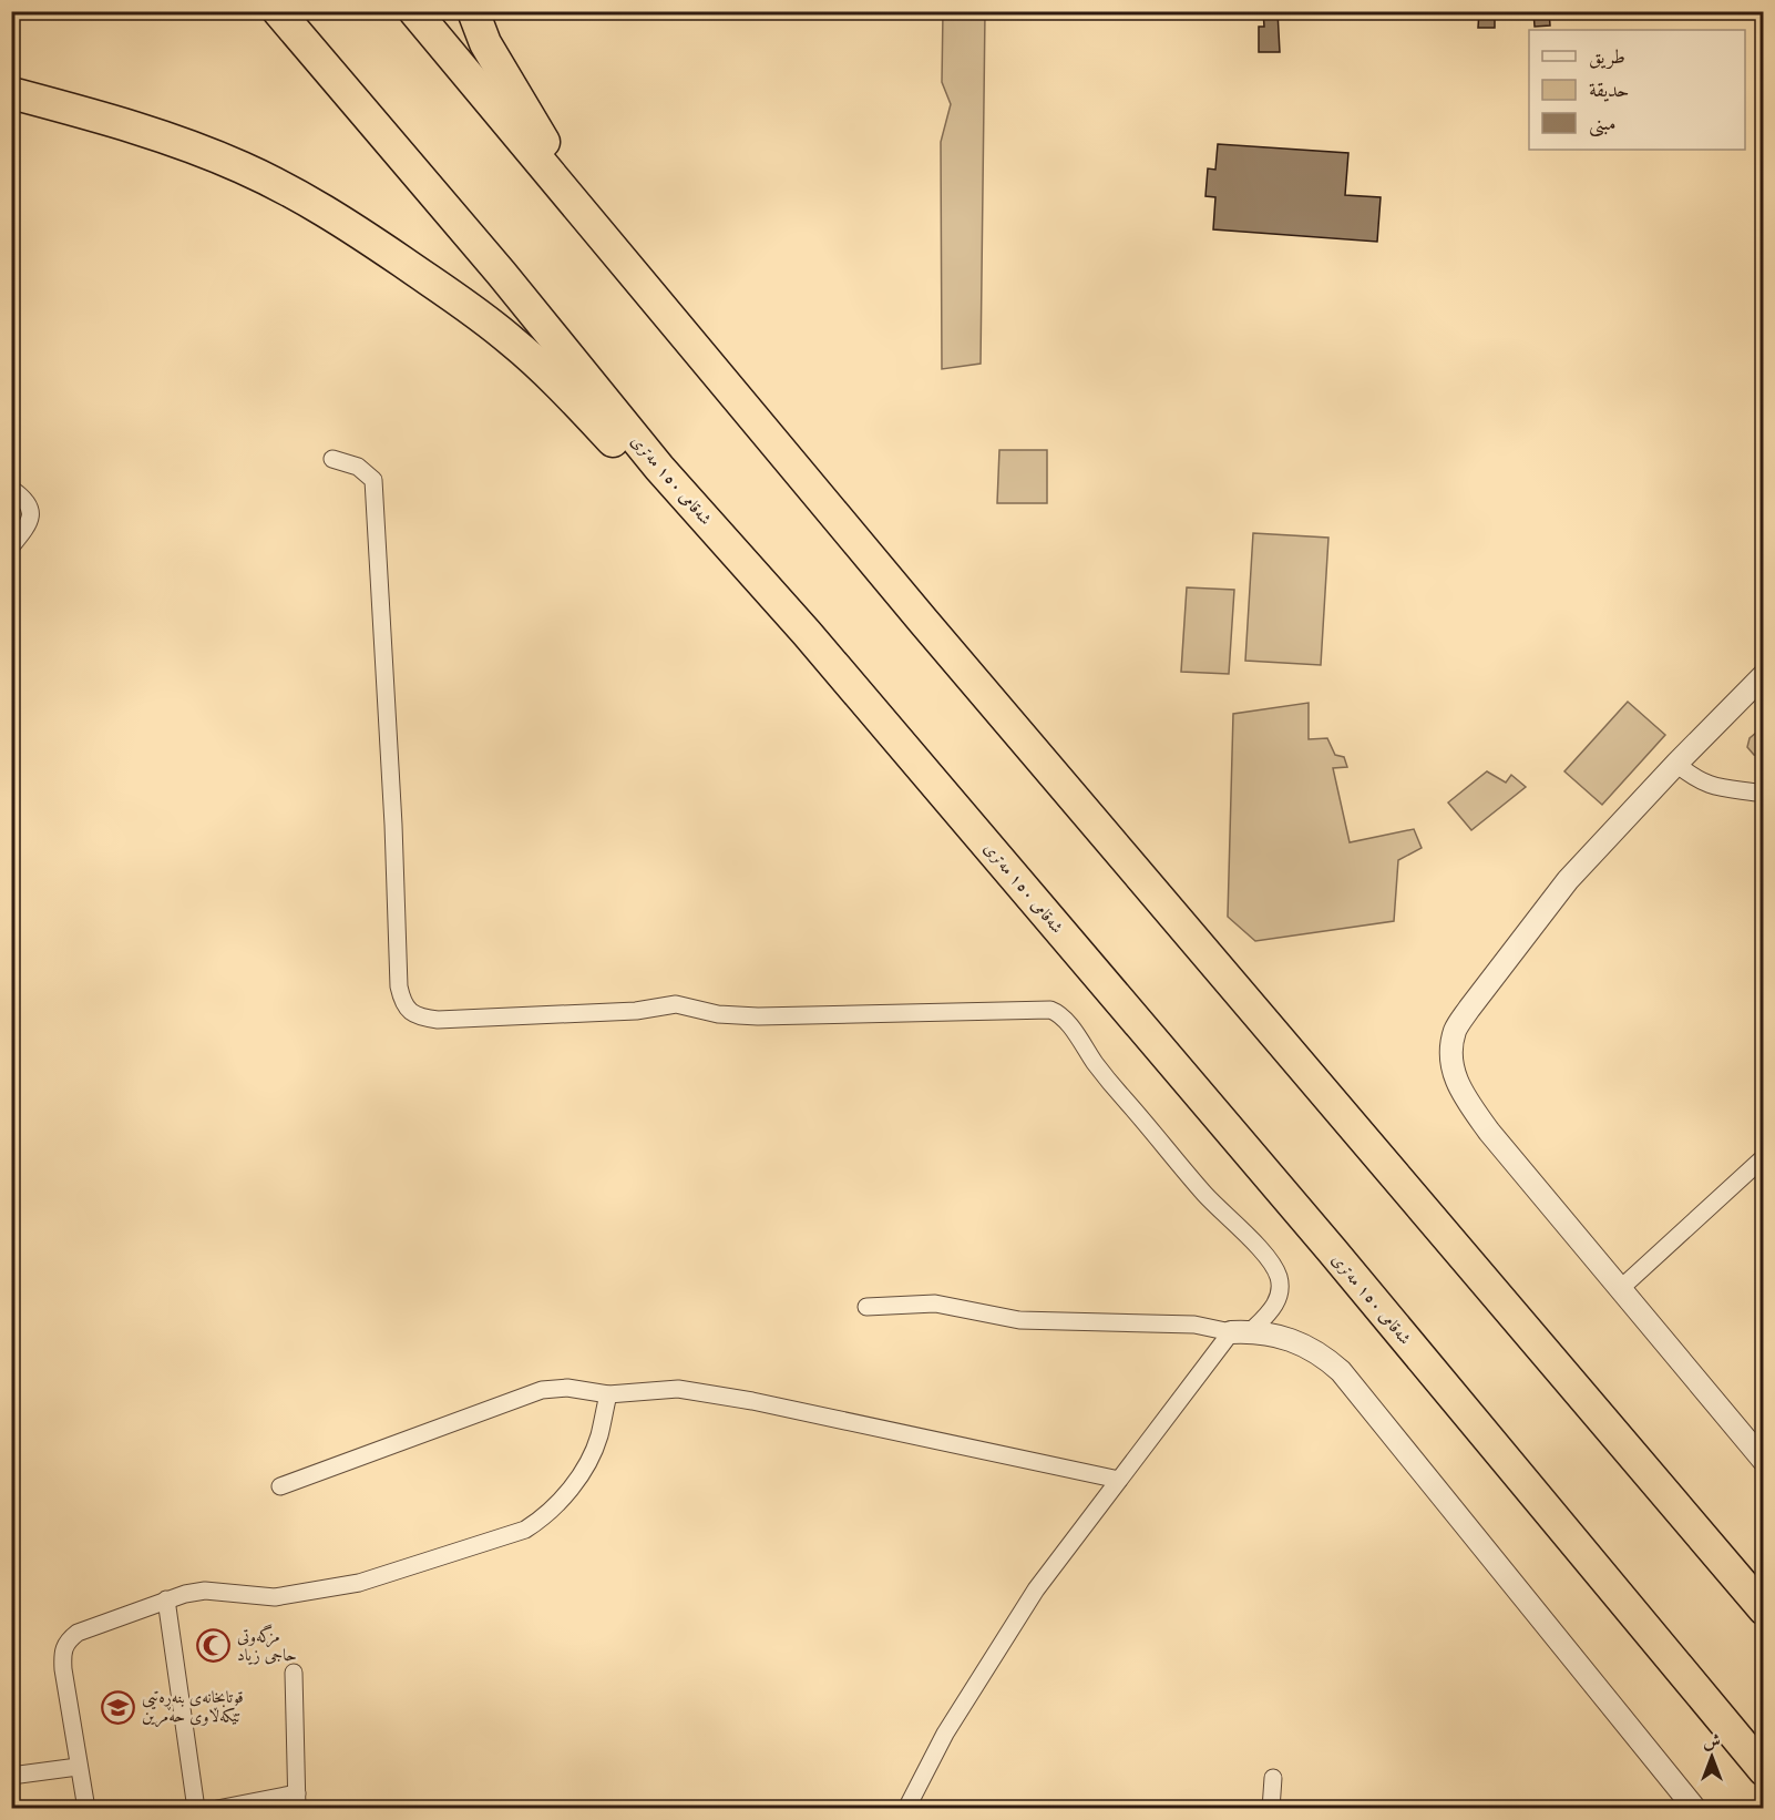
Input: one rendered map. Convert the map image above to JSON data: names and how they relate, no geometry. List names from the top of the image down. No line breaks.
{"streets":{"highway":["شەقامی ١٥٠ مەتری"]},"places":{"mosque":["مزگەوتی حاجی زیاد"],"school or university":["قوتابخانەی بنەڕەتیی تێکەڵاوی حەمرین"]},"legend":["طريق","حديقة","مبنى"],"north":"top"}
